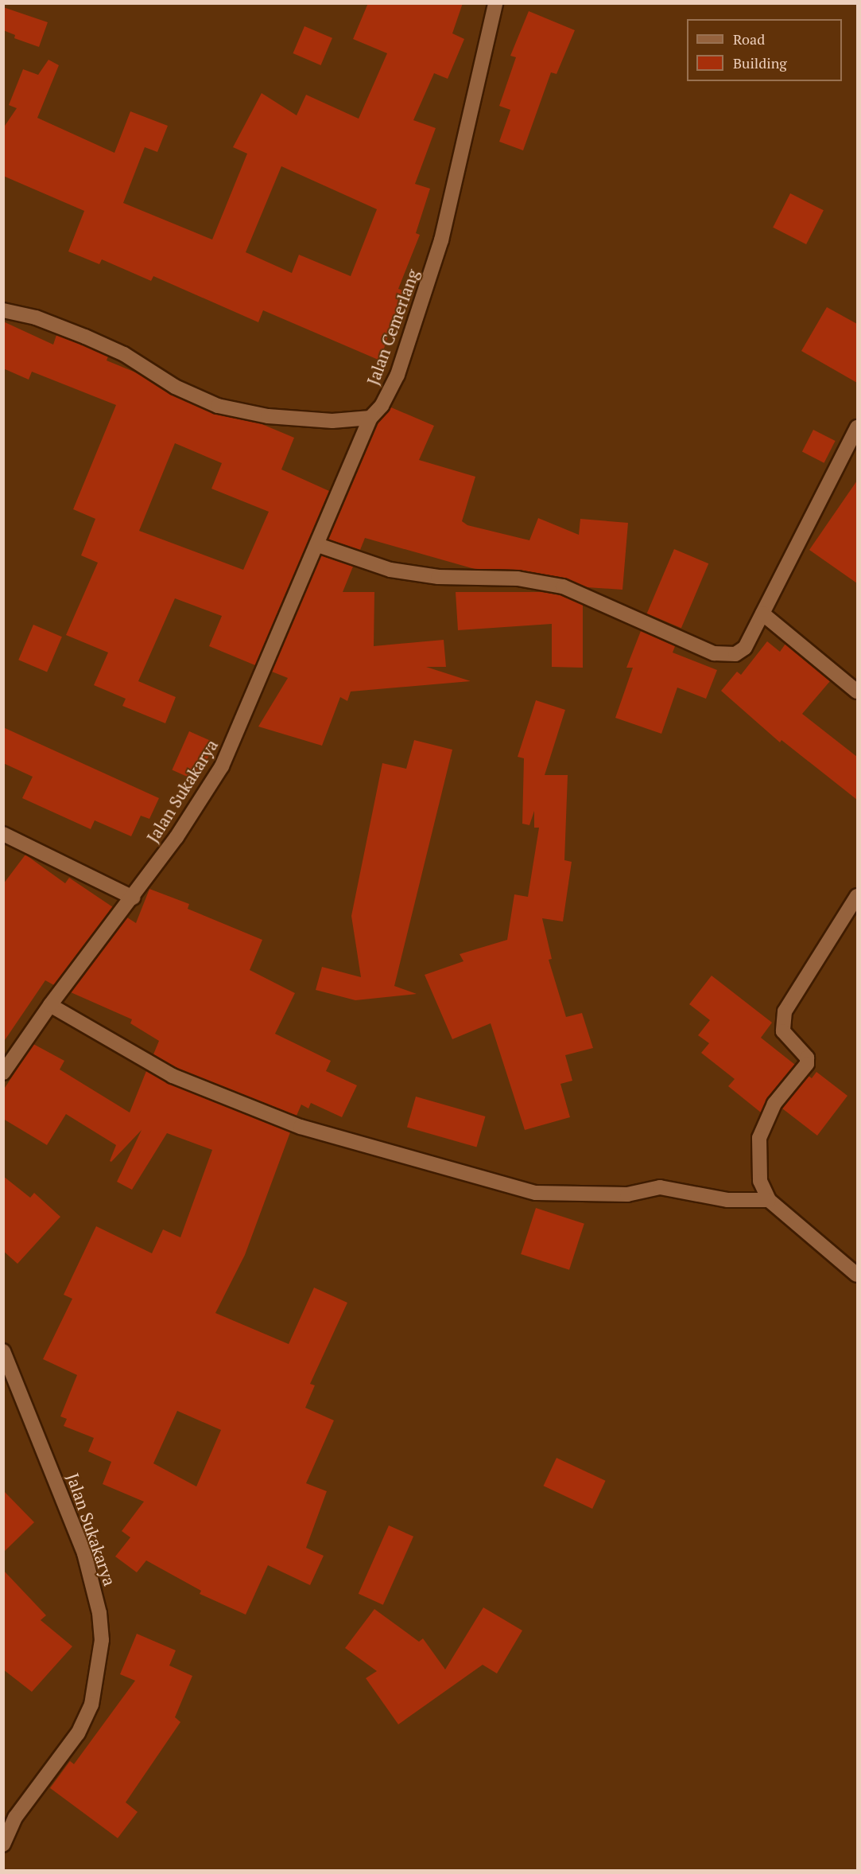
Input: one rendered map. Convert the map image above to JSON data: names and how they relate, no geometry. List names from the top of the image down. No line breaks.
{"streets":{"street":["Jalan Cemerlang","Jalan Sukakarya"]},"crossings":[["Jalan Cemerlang","Jalan Sukakarya"]],"legend":["Road","Building"]}
